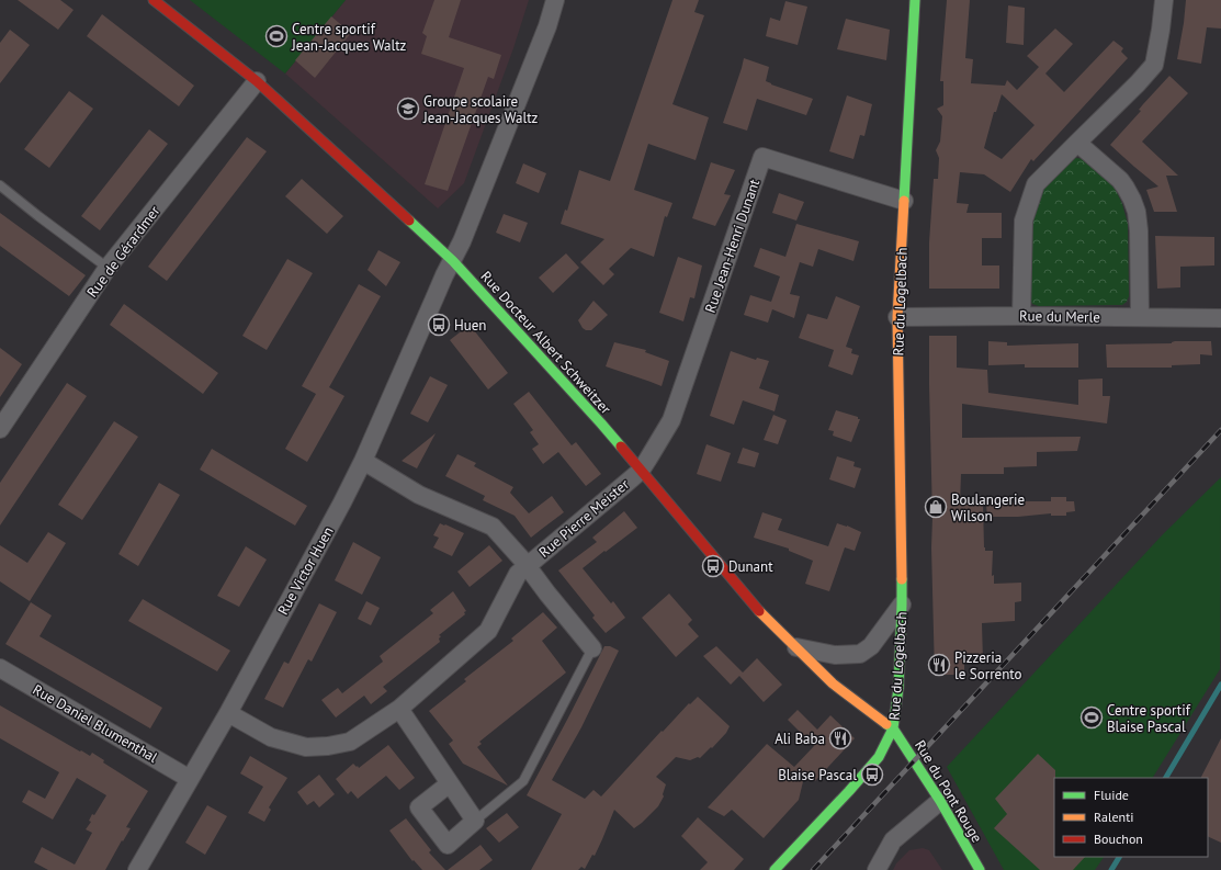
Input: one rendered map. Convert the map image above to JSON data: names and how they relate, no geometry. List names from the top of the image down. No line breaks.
{"streets":{"street":["Rue Jean-Henri Dunant","Rue de Gérardmer","Rue du Logelbach","Rue du Merle","Rue Docteur Albert Schweitzer","Rue Pierre Meister","Rue Victor Huen","Rue Daniel Blumenthal","Rue du Pont Rouge"]},"crossings":[["Rue Jean-Henri Dunant","Rue du Logelbach"],["Rue Jean-Henri Dunant","Rue Docteur Albert Schweitzer"],["Rue Jean-Henri Dunant","Rue Pierre Meister"],["Rue de Gérardmer","Rue Docteur Albert Schweitzer"],["Rue du Logelbach","Rue du Merle"],["Rue du Logelbach","Rue Docteur Albert Schweitzer"],["Rue du Logelbach","Rue du Pont Rouge"],["Rue Docteur Albert Schweitzer","Rue Pierre Meister"],["Rue Docteur Albert Schweitzer","Rue Victor Huen"],["Rue Docteur Albert Schweitzer","Rue du Pont Rouge"],["Rue Pierre Meister","Rue Victor Huen"],["Rue Victor Huen","Rue Daniel Blumenthal"]],"places":{"sports":["Centre sportif Jean-Jacques Waltz","Centre sportif Blaise Pascal"],"school or university":["Groupe scolaire Jean-Jacques Waltz"],"bus stop":["Huen","Dunant","Blaise Pascal"],"shop":["Boulangerie Wilson"],"restaurant":["Pizzeria le Sorrento","Ali Baba"]},"legend":["Fluide","Ralenti","Bouchon"]}
